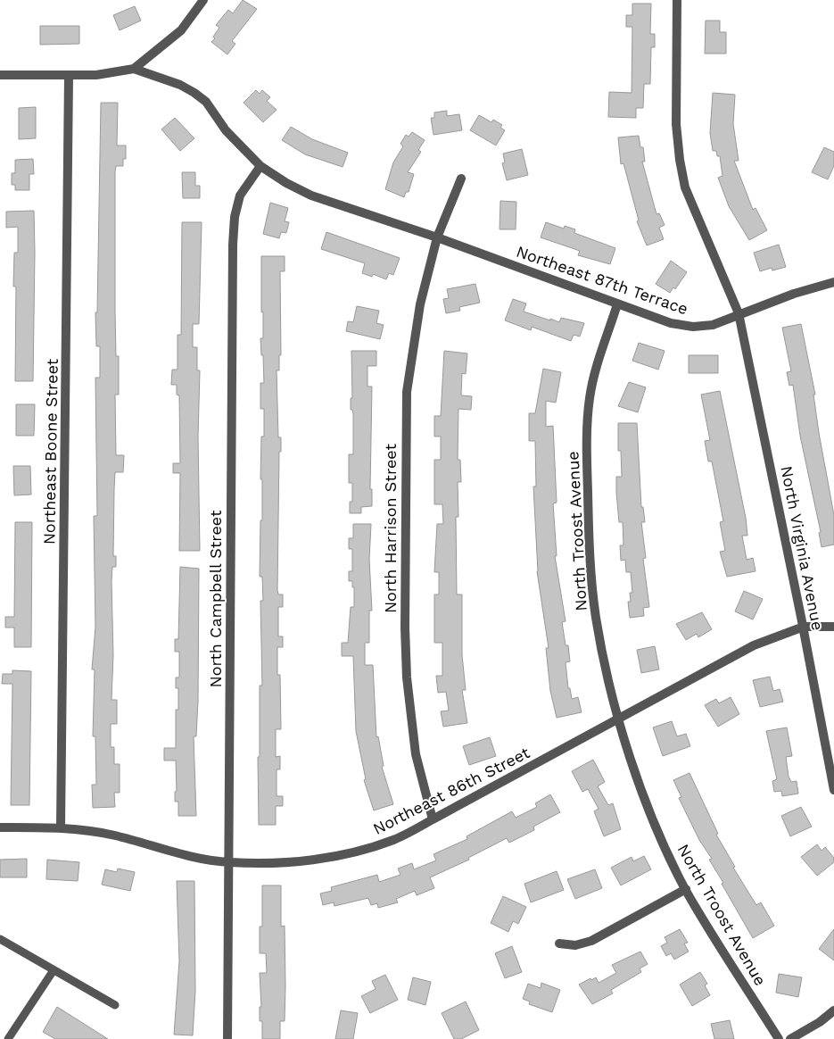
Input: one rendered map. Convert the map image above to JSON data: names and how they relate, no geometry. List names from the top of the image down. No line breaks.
{"streets":{"street":["Northeast 87th Terrace","Northeast Boone Street","North Harrison Street","North Troost Avenue","North Virginia Avenue","North Campbell Street","Northeast 86th Street"]},"crossings":[["Northeast 87th Terrace","North Harrison Street"],["Northeast 87th Terrace","North Troost Avenue"],["Northeast 87th Terrace","North Virginia Avenue"],["Northeast 87th Terrace","North Campbell Street"],["Northeast Boone Street","Northeast 86th Street"],["North Harrison Street","Northeast 86th Street"],["North Troost Avenue","Northeast 86th Street"],["North Virginia Avenue","Northeast 86th Street"],["North Campbell Street","Northeast 86th Street"]]}
